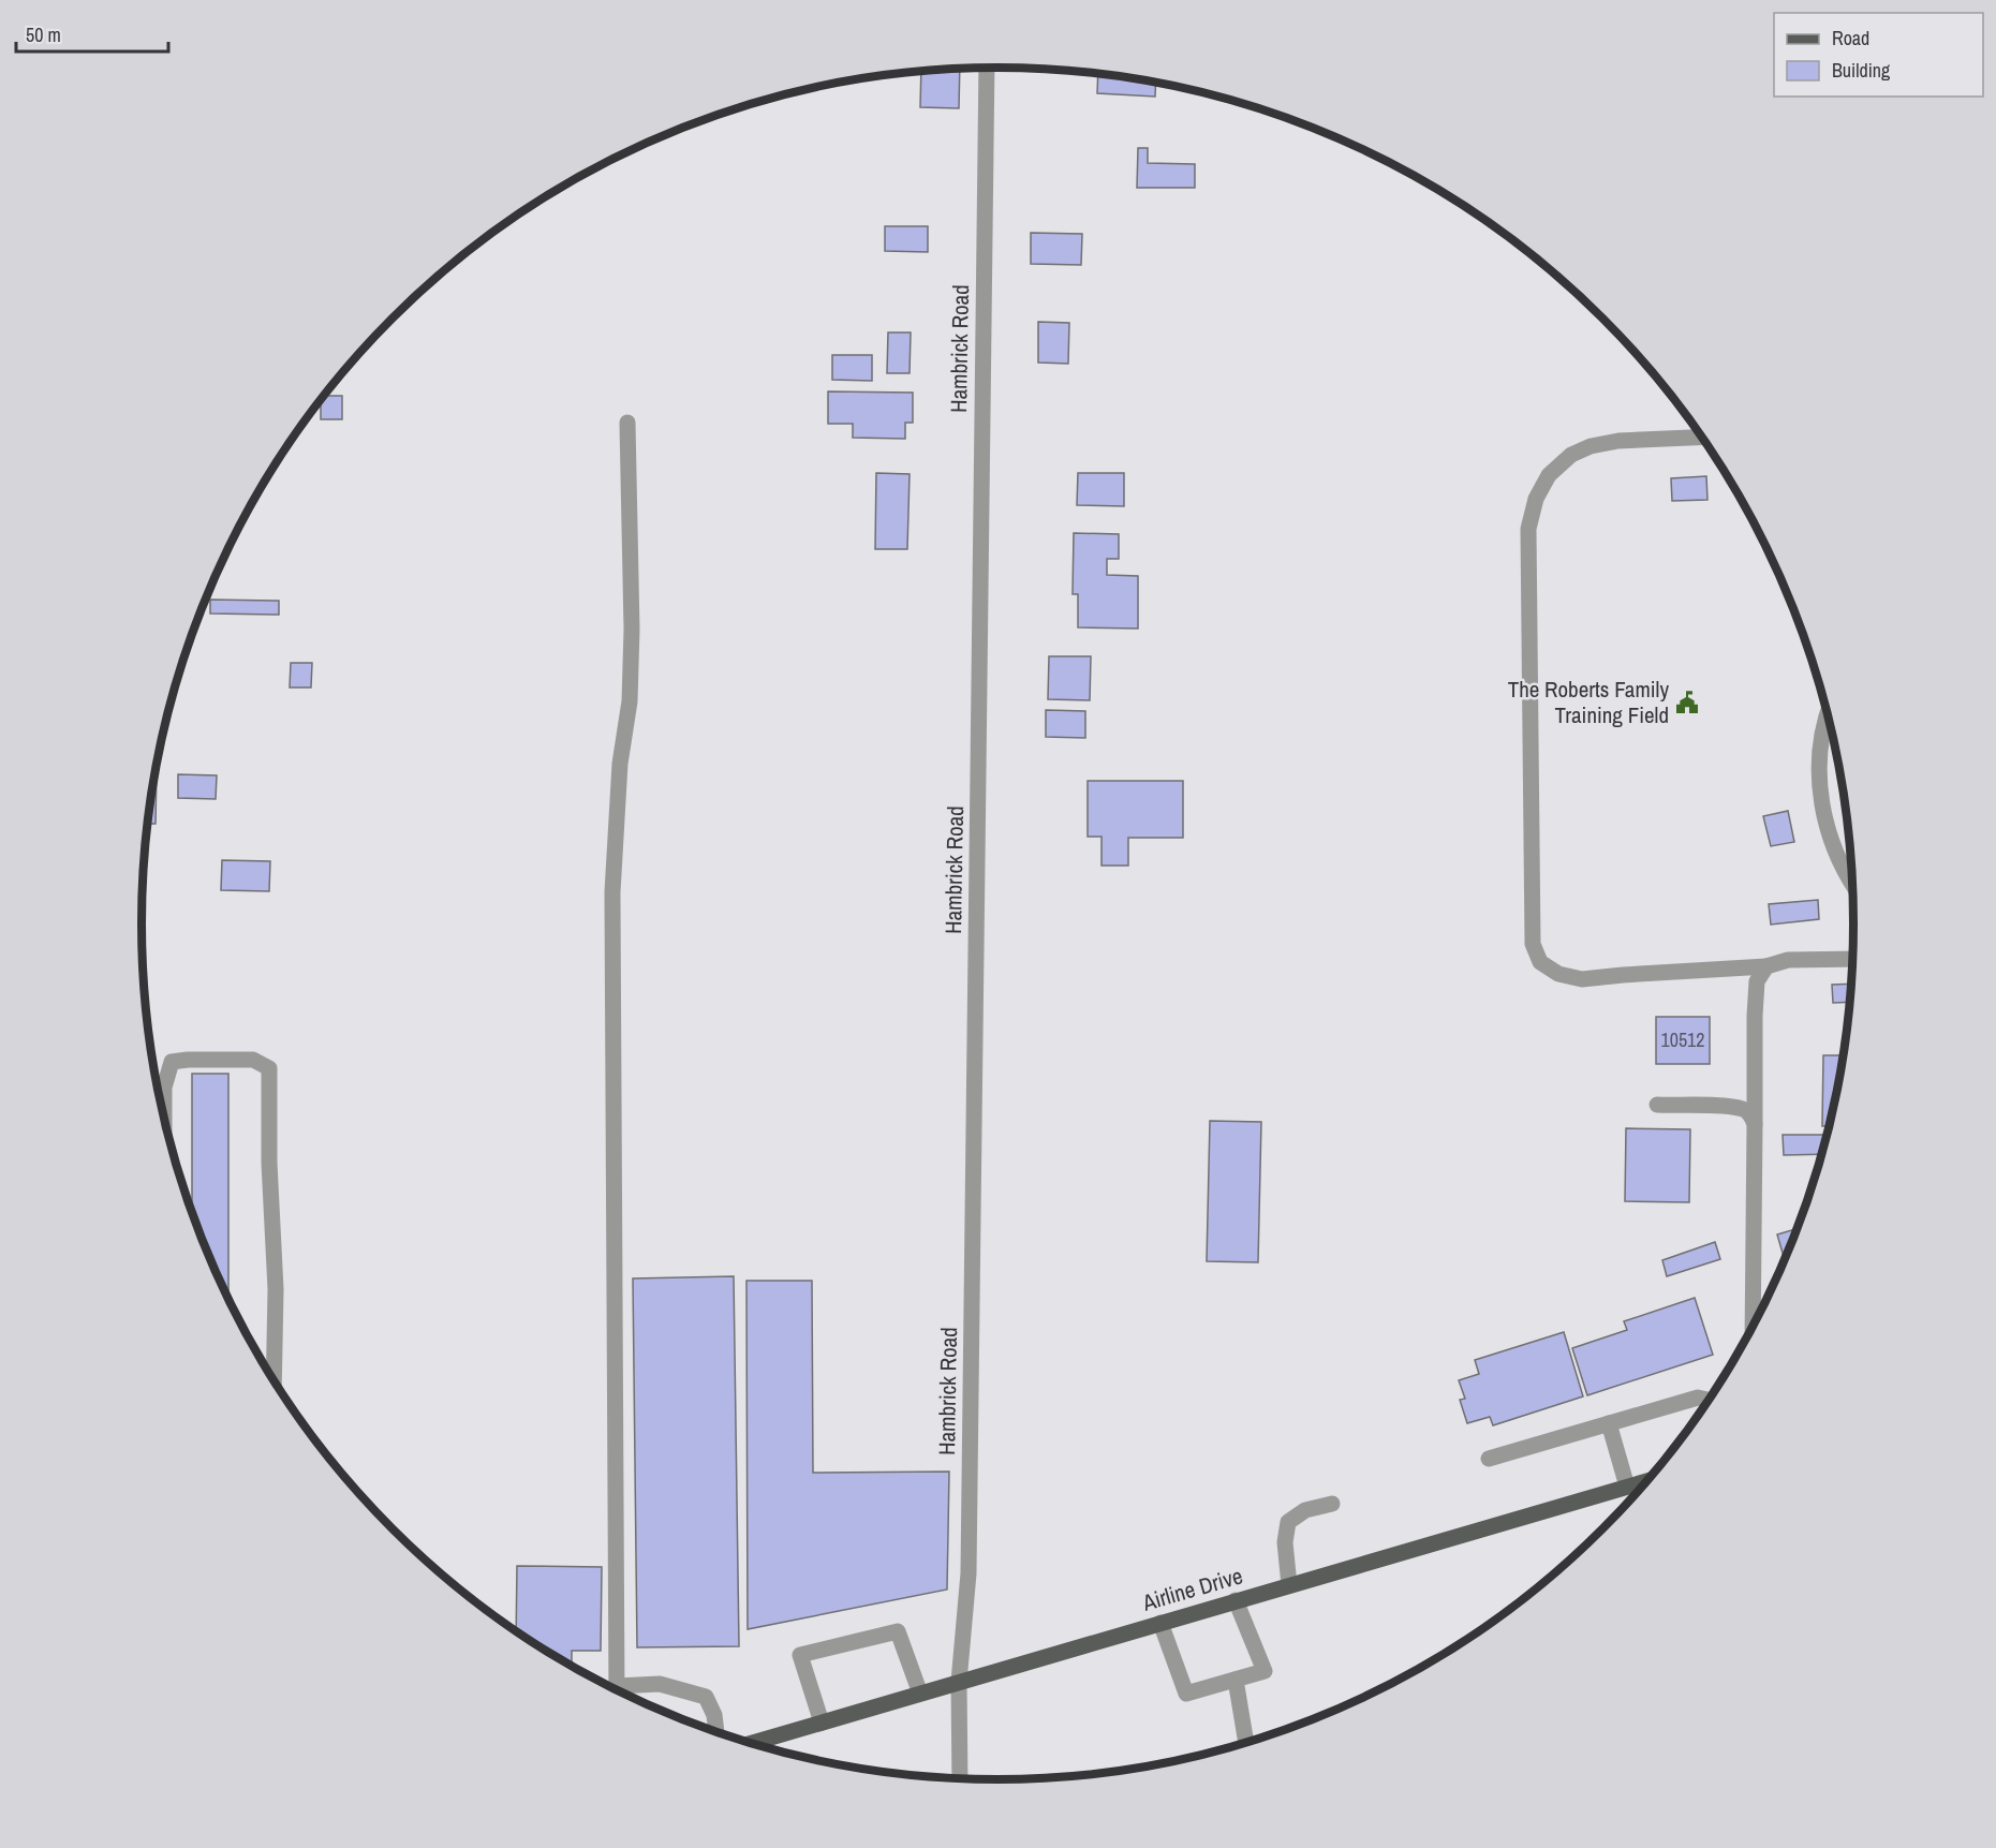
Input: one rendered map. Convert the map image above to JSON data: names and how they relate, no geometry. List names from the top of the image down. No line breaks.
{"streets":{"main road":["Airline Drive"],"street":["Hambrick Road"]},"crossings":[["Hambrick Road","Airline Drive"]],"places":{"public building":["The Roberts Family Training Field"]},"house_numbers":["10512"],"legend":["Road","Building"],"scale_bar":"50 m"}
